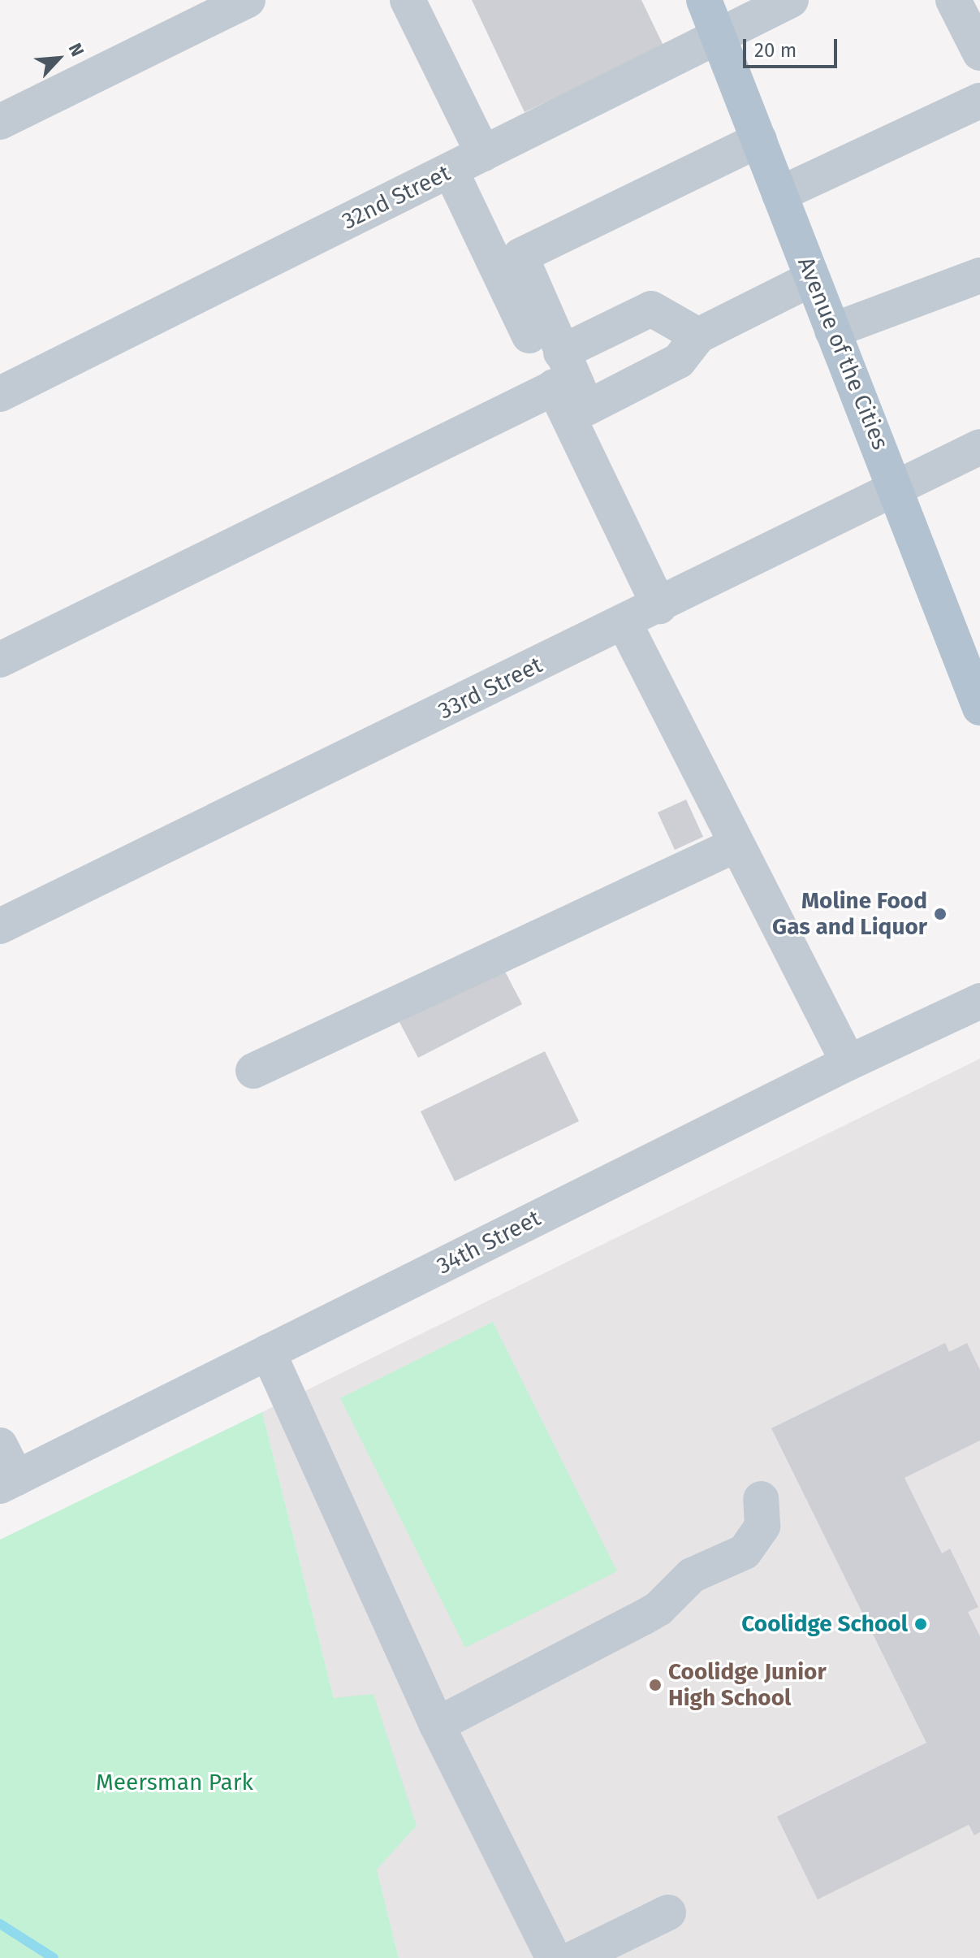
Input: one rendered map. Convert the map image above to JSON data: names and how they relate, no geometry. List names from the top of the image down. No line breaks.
{"streets":{"main road":["Avenue of the Cities"],"street":["32nd Street","33rd Street","34th Street"]},"crossings":[["32nd Street","Avenue of the Cities"],["Avenue of the Cities","33rd Street"]],"parks":["Meersman Park"],"places":["Moline Food Gas and Liquor","Coolidge School","Coolidge Junior High School"],"scale_bar":"20 m","north":"top right"}
